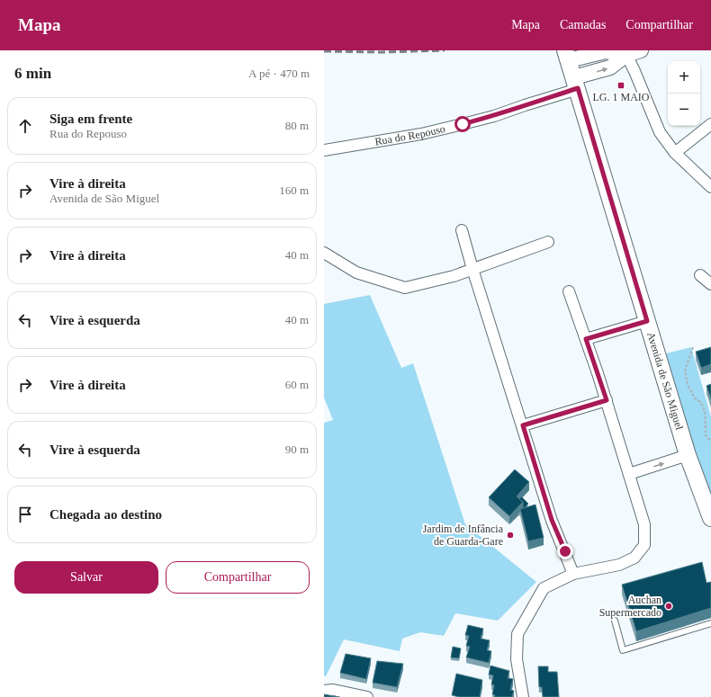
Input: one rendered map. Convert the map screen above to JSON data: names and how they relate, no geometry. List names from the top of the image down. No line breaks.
{"streets":{"main road":["Avenida de São Miguel"],"street":["Rua do Repouso"]},"crossings":[["Rua do Repouso","Avenida de São Miguel"]],"places":{"transit":["LG. 1 MAIO"],"other":["Jardim de Infância de Guarda-Gare","Auchan Supermercado"]},"page":{"header":"Mapa","nav":["Mapa","Camadas","Compartilhar"],"heading":["6 min","A pé · 470 m"],"map_buttons":["+","−"],"list":[["Siga em frente","Rua do Repouso","80 m"],["Vire à direita","Avenida de São Miguel","160 m"],["Vire à direita","40 m"],["Vire à esquerda","40 m"],["Vire à direita","60 m"],["Vire à esquerda","90 m"],"Chegada ao destino"],"buttons":["Salvar","Compartilhar"]}}
